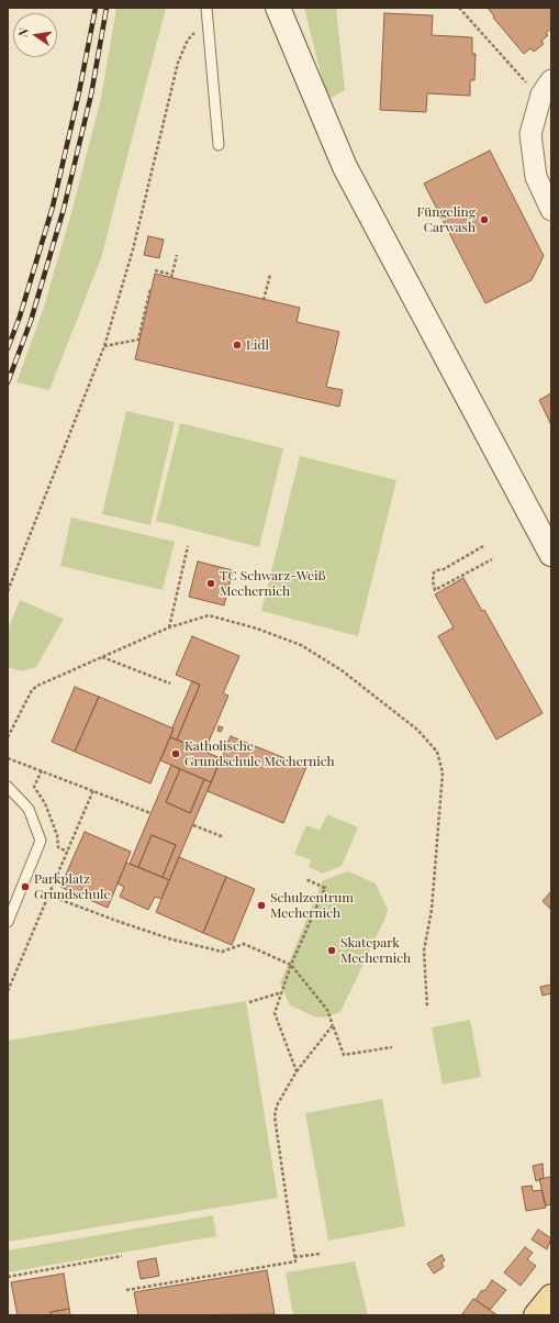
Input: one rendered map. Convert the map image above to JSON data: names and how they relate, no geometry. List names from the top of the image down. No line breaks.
{"places":["Füngeling Carwash","Lidl","TC Schwarz-Weiß Mechernich","Katholische Grundschule Mechernich","Parkplatz Grundschule","Schulzentrum Mechernich","Skatepark Mechernich"],"north":"left"}
